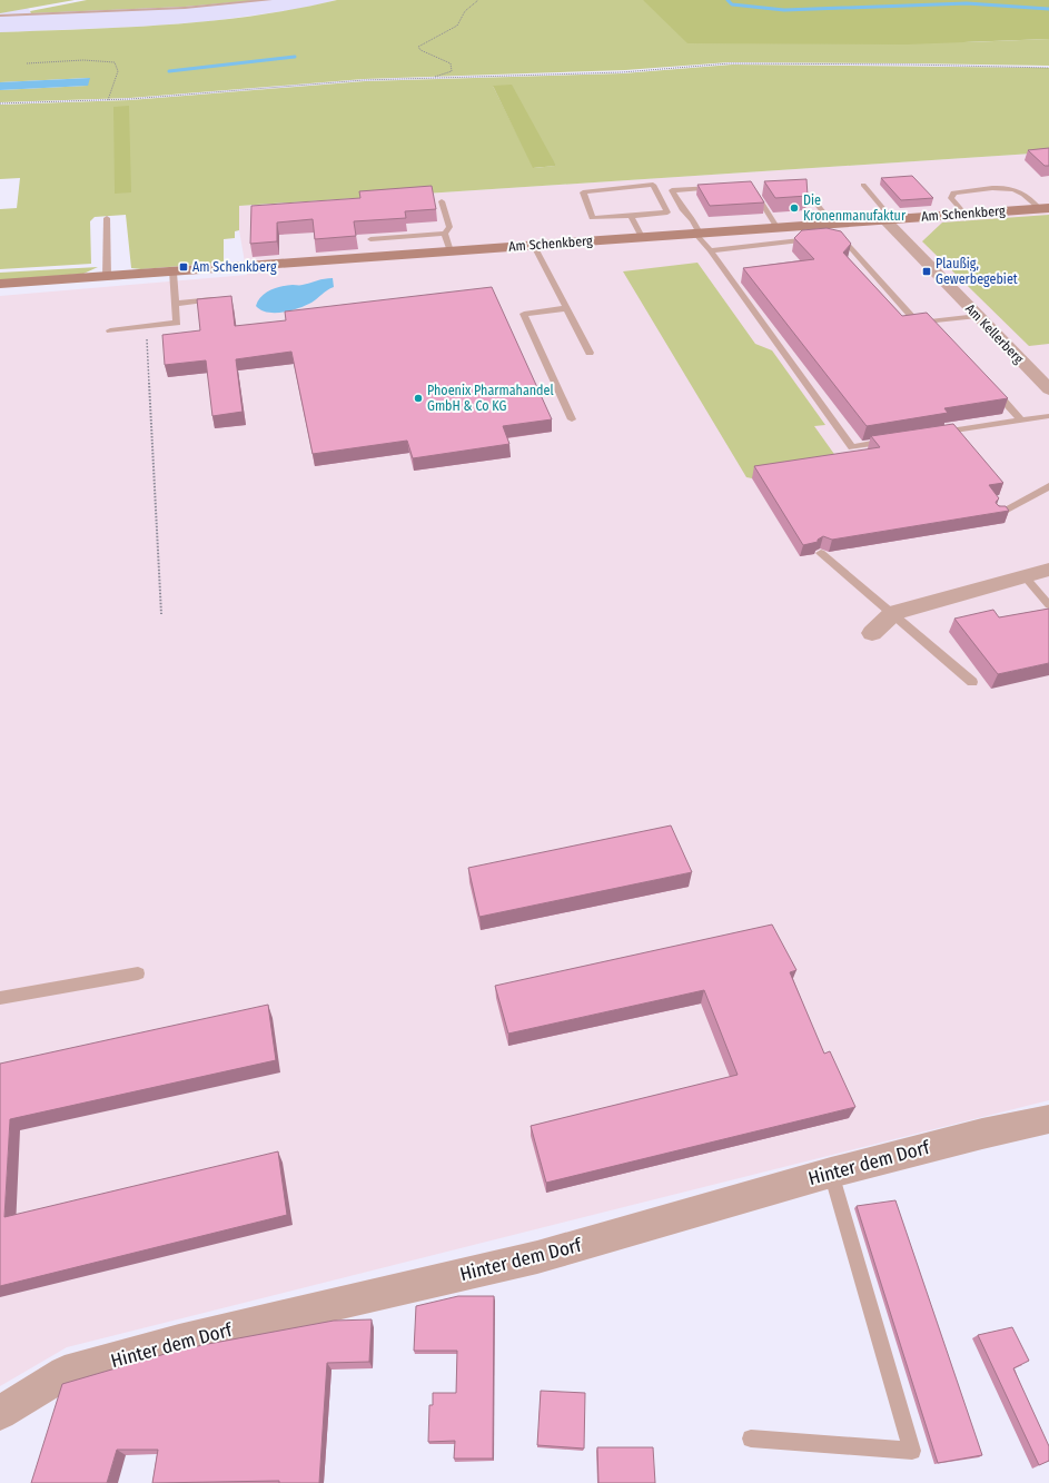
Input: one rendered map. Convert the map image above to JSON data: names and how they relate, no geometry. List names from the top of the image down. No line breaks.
{"streets":{"main road":["Am Schenkberg"],"street":["Am Kellerberg","Hinter dem Dorf"]},"crossings":[["Am Schenkberg","Am Kellerberg"]],"places":{"other":["Die Kronenmanufaktur","Phoenix Pharmahandel GmbH & Co KG"],"transit":["Am Schenkberg","Plaußig, Gewerbegebiet"]}}
